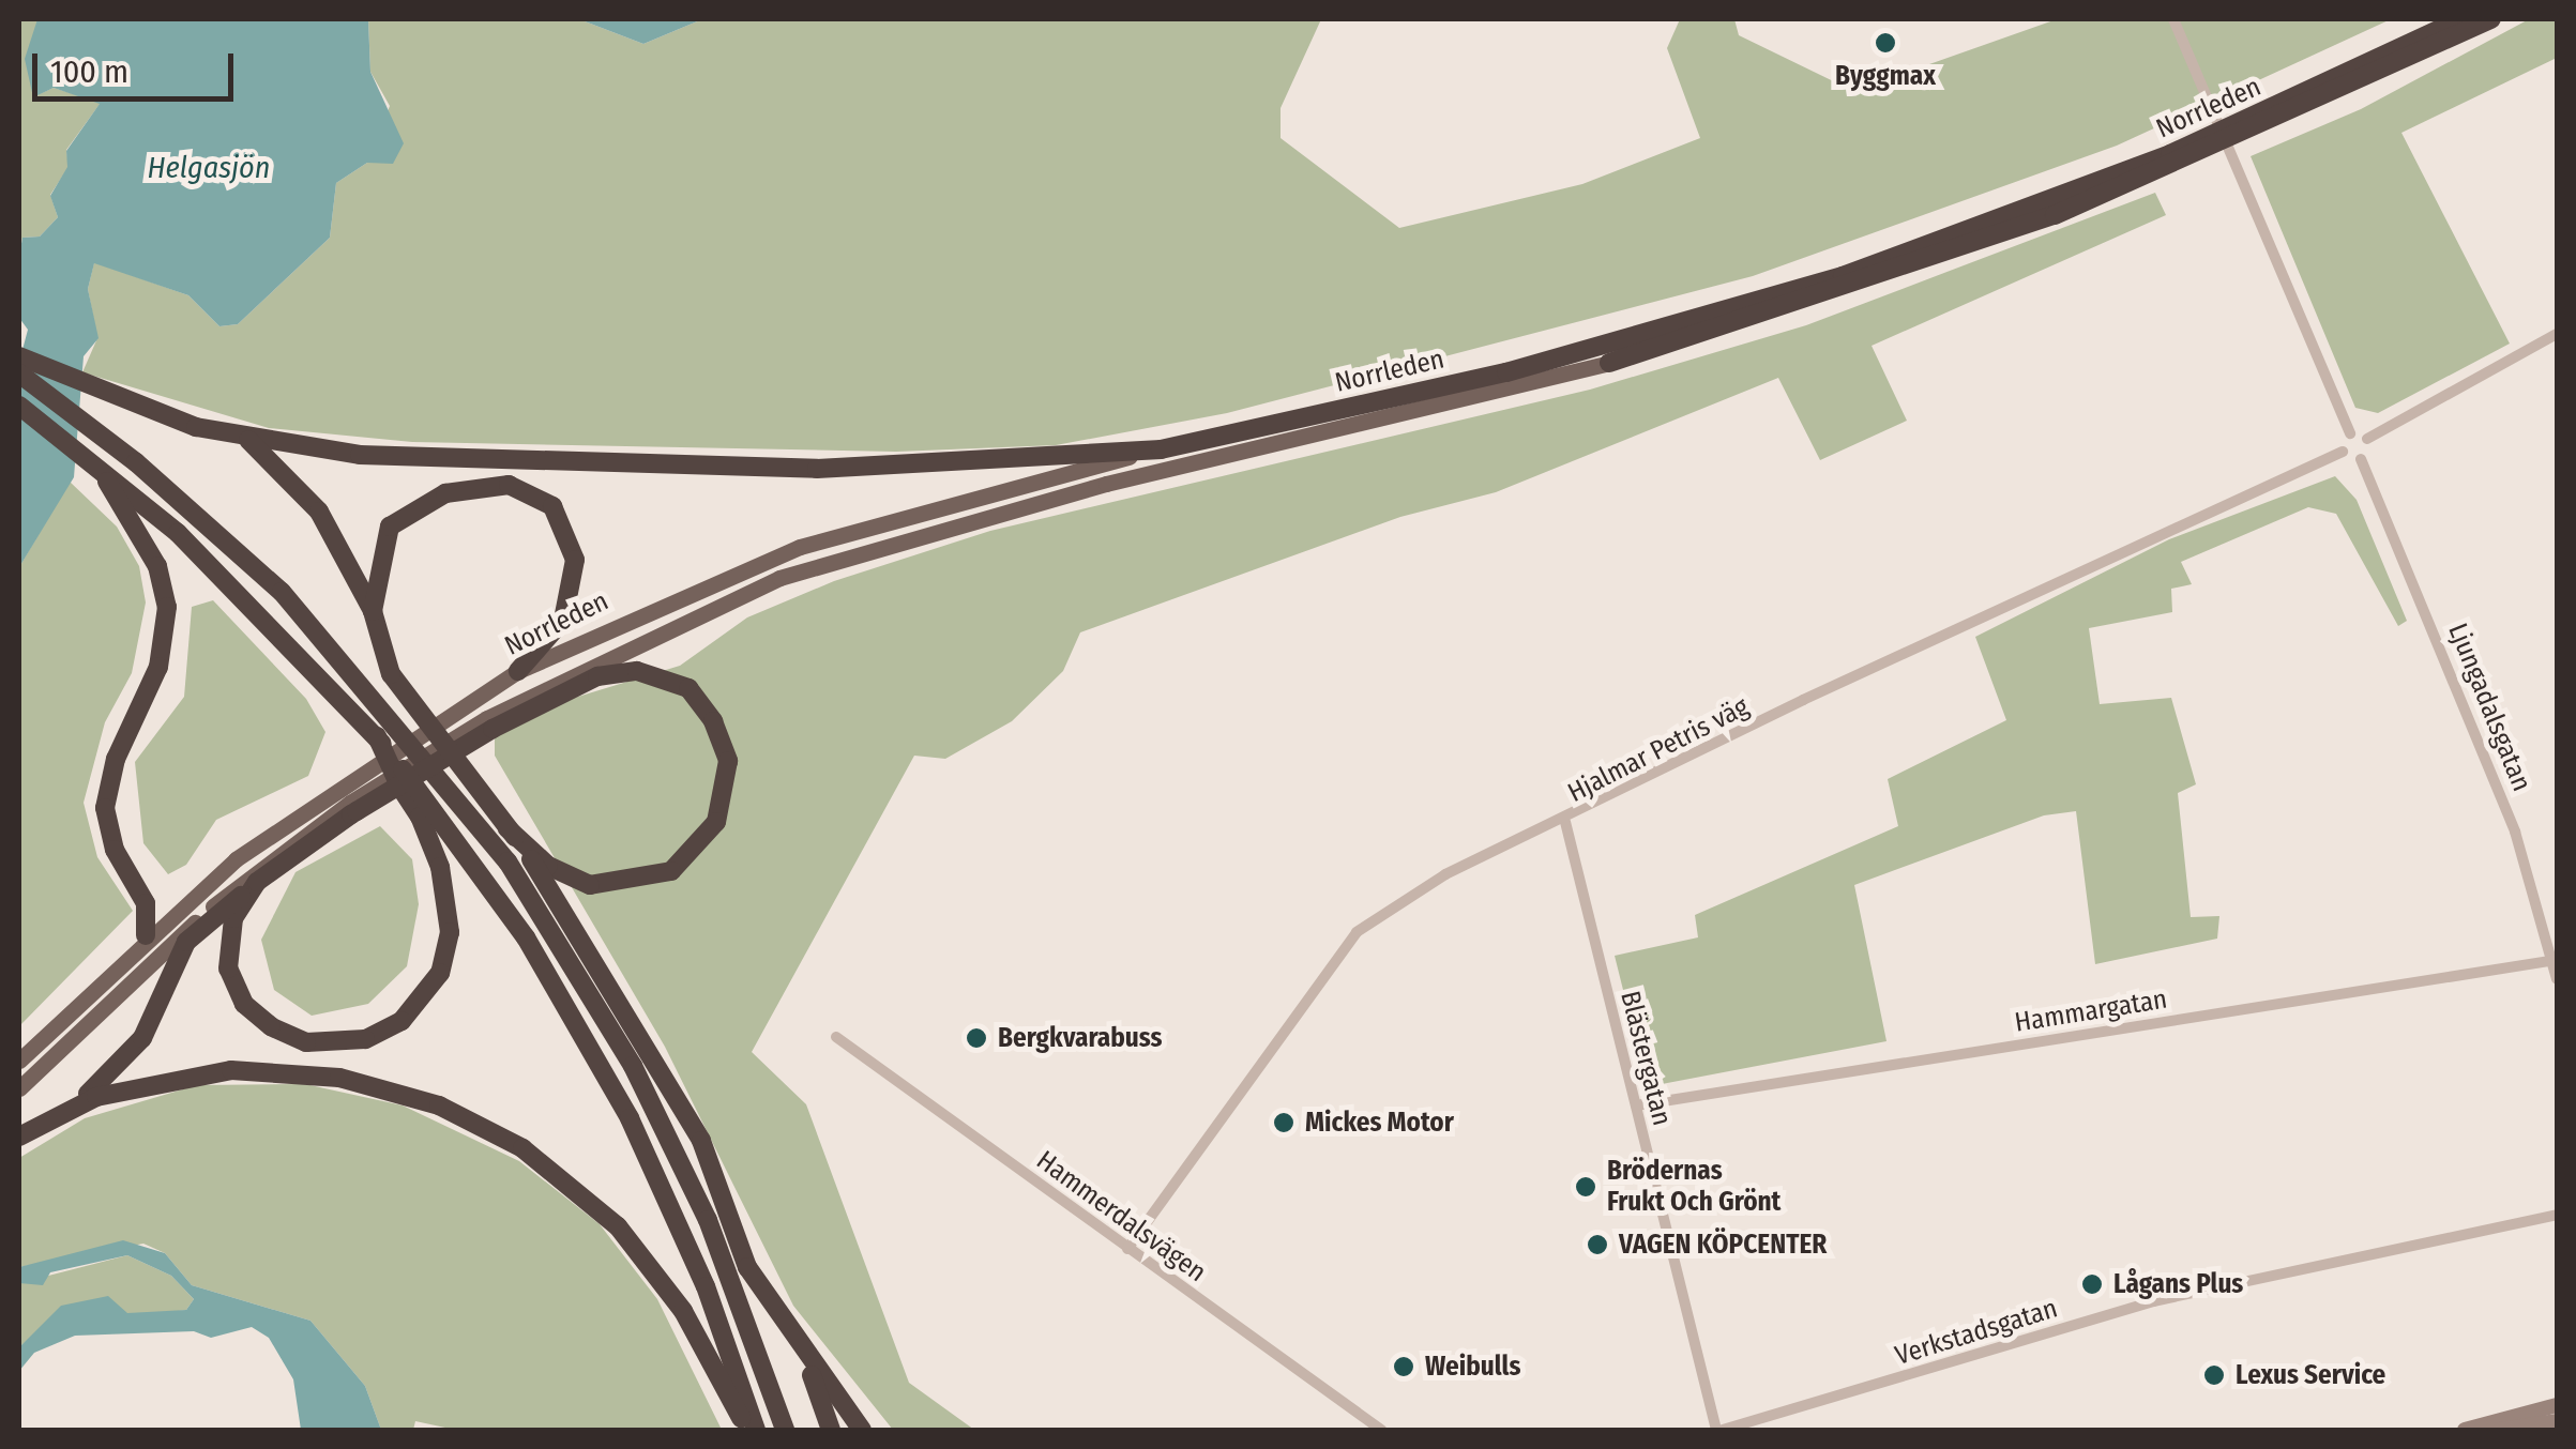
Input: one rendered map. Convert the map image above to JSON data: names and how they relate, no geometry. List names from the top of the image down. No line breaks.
{"streets":{"highway":["Norrleden"],"street":["Ljungadalsgatan","Hjalmar Petris väg","Hammargatan","Blästergatan","Hammerdalsvägen","Verkstadsgatan"]},"crossings":[["Ljungadalsgatan","Hammargatan"],["Hjalmar Petris väg","Blästergatan"],["Hjalmar Petris väg","Hammerdalsvägen"],["Hammargatan","Blästergatan"],["Blästergatan","Verkstadsgatan"]],"water":["Helgasjön"],"places":["Byggmax","Bergkvarabuss","Mickes Motor","Brödernas Frukt Och Grönt","VAGEN KÖPCENTER","Lågans Plus","Weibulls","Lexus Service"],"scale_bar":"100 m"}
